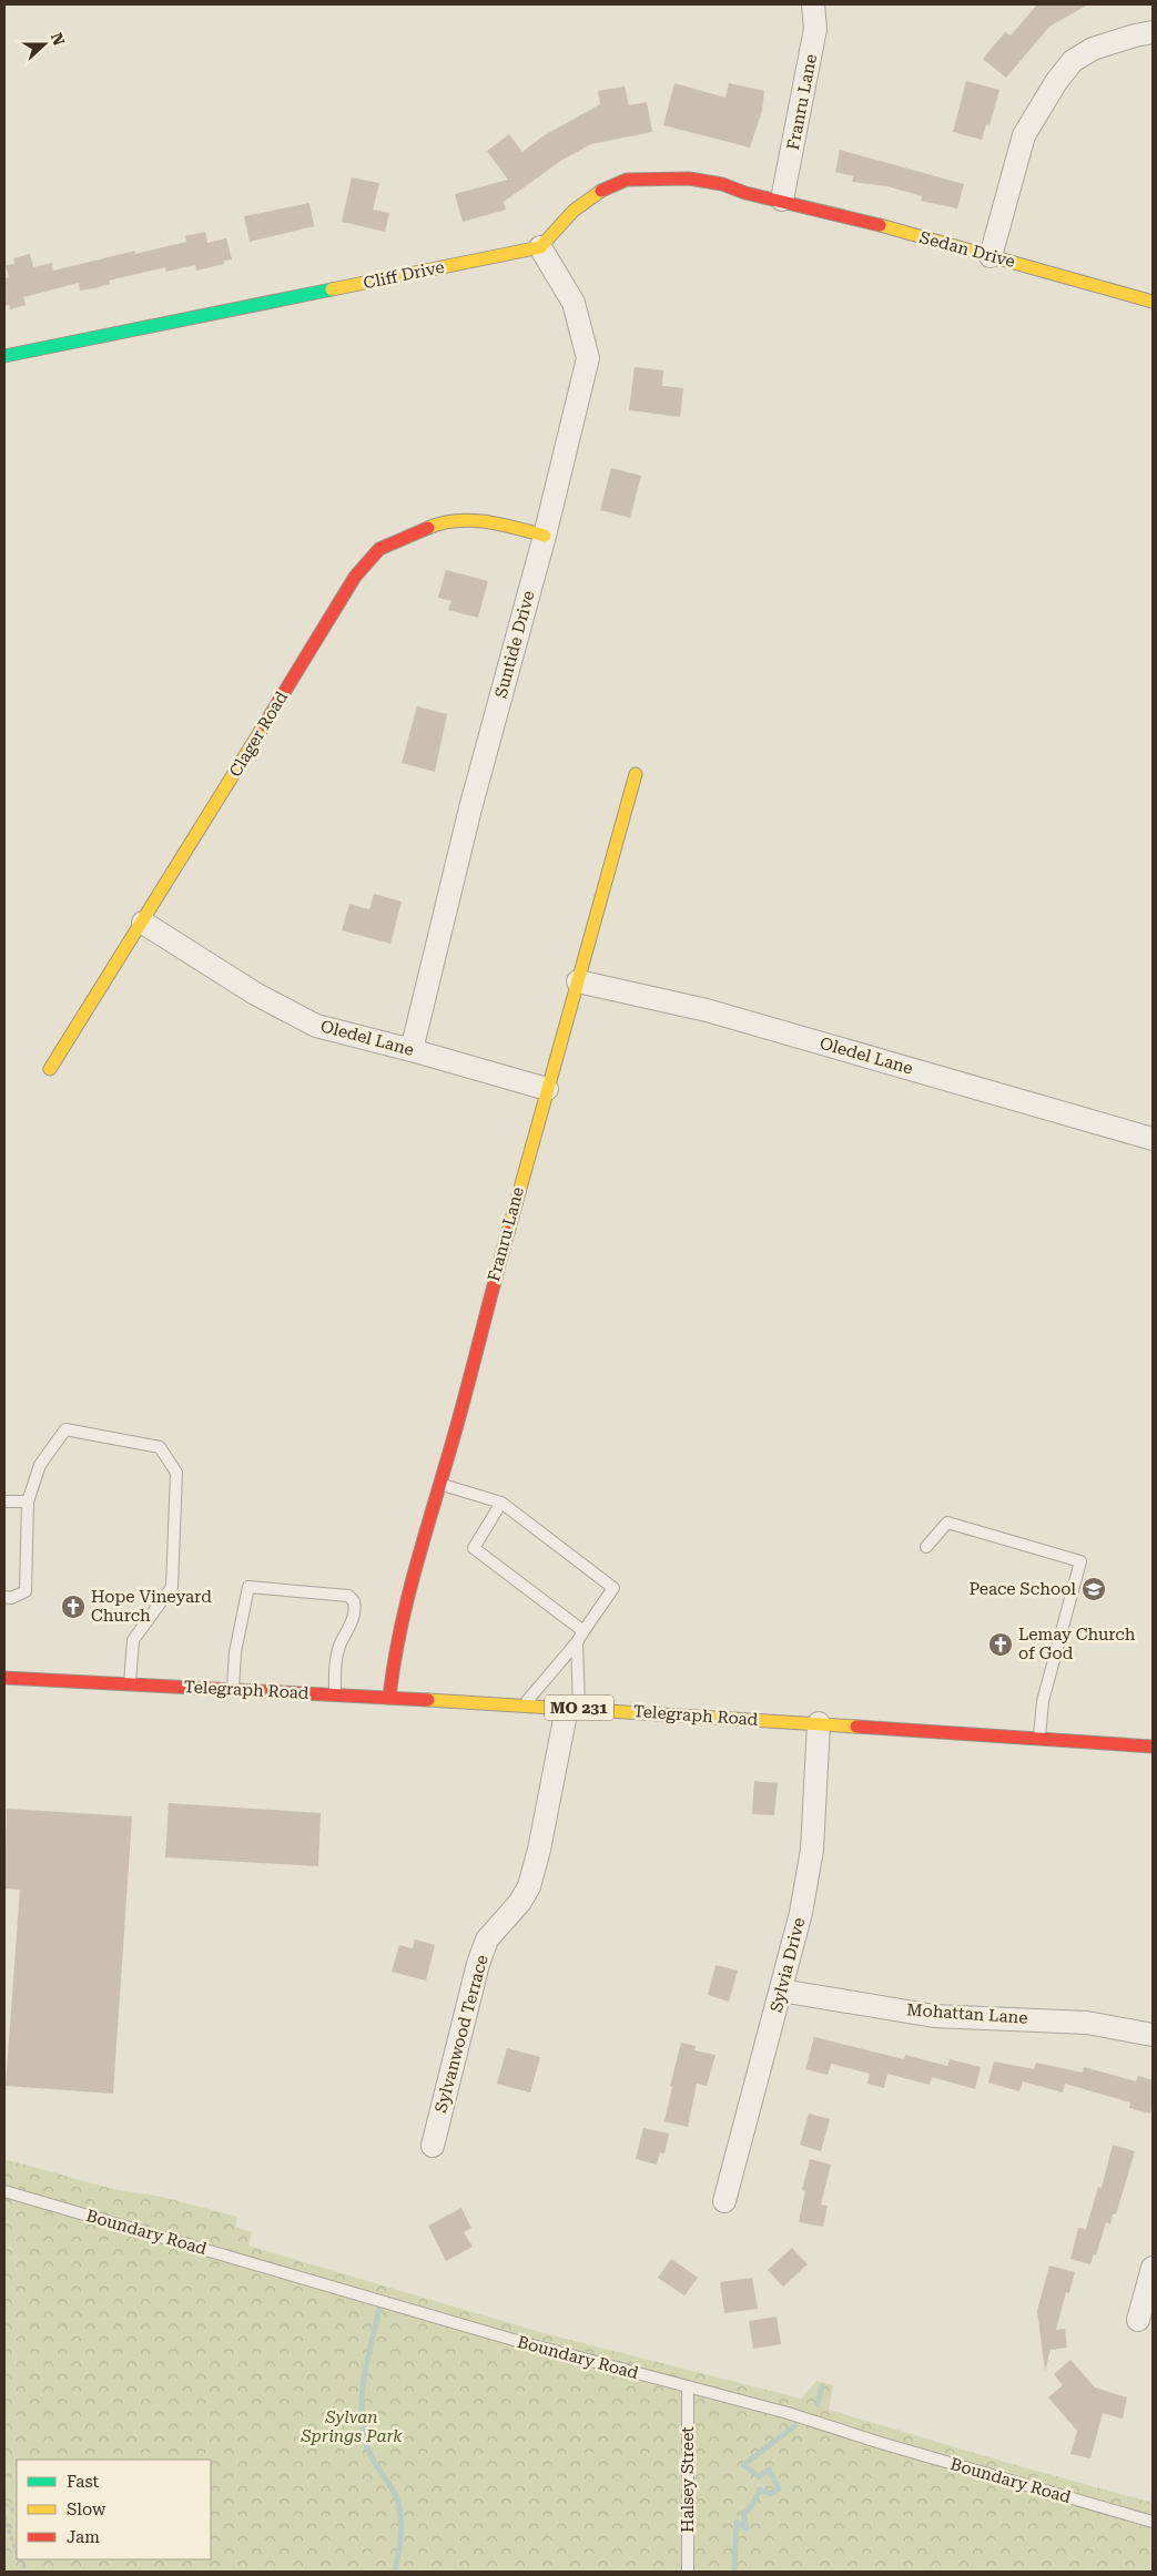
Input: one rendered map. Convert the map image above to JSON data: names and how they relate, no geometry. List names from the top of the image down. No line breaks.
{"streets":{"street":["Franru Lane","Sedan Drive","Cliff Drive","Suntide Drive","Clager Road","Oledel Lane","Telegraph Road","MO 231","Sylvia Drive","Mohattan Lane","Sylvanwood Terrace"],"lane":["Boundary Road","Halsey Street"]},"crossings":[["Franru Lane","Sedan Drive"],["Franru Lane","Oledel Lane"],["Franru Lane","Telegraph Road"],["Cliff Drive","Suntide Drive"],["Suntide Drive","Clager Road"],["Suntide Drive","Oledel Lane"],["Clager Road","Oledel Lane"],["Telegraph Road","Sylvia Drive"],["Telegraph Road","Sylvanwood Terrace"],["Sylvia Drive","Mohattan Lane"],["Boundary Road","Halsey Street"]],"parks":["Sylvan Springs Park"],"places":{"school or university":["Peace School"],"church":["Hope Vineyard Church","Lemay Church of God"]},"legend":["Fast","Slow","Jam"],"north":"right"}
